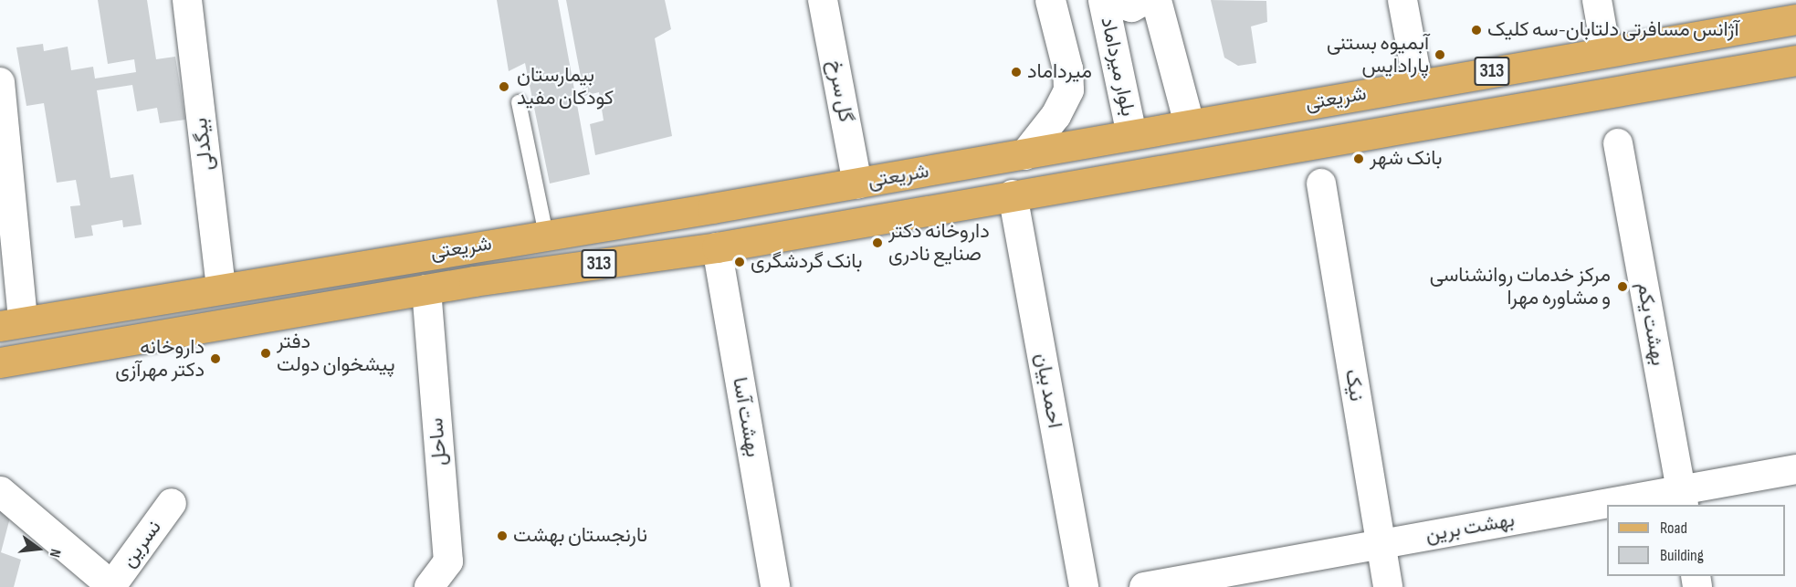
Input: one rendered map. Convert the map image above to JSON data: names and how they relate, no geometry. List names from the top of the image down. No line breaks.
{"streets":{"main road":["بلوار میرداماد","313","شریعتی"],"street":["گل سرخ","بیگدلی","بهشت یکم","نیک","احمد بیان","بهشت آسا","ساحل","بهشت برین","نسرین"]},"crossings":[["بلوار میرداماد","شریعتی"],["گل سرخ","شریعتی"],["شریعتی","بیگدلی"],["شریعتی","احمد بیان"],["شریعتی","بهشت آسا"],["شریعتی","ساحل"],["بهشت یکم","بهشت برین"],["نیک","بهشت برین"]],"places":["آژانس مسافرتی دلتابان-سه کلیک","آبمیوه بستنی پارادایس","میرداماد","بیمارستان کودکان مفید","بانک شهر","داروخانه دکتر صنايع نادری","بانک گردشگری","مرکز خدمات روانشناسی و مشاوره مهرا","دفتر پیشخوان دولت","داروخانه دکتر مهرآزی","نارنجستان بهشت"],"legend":["Road","Building"],"north":"right"}
